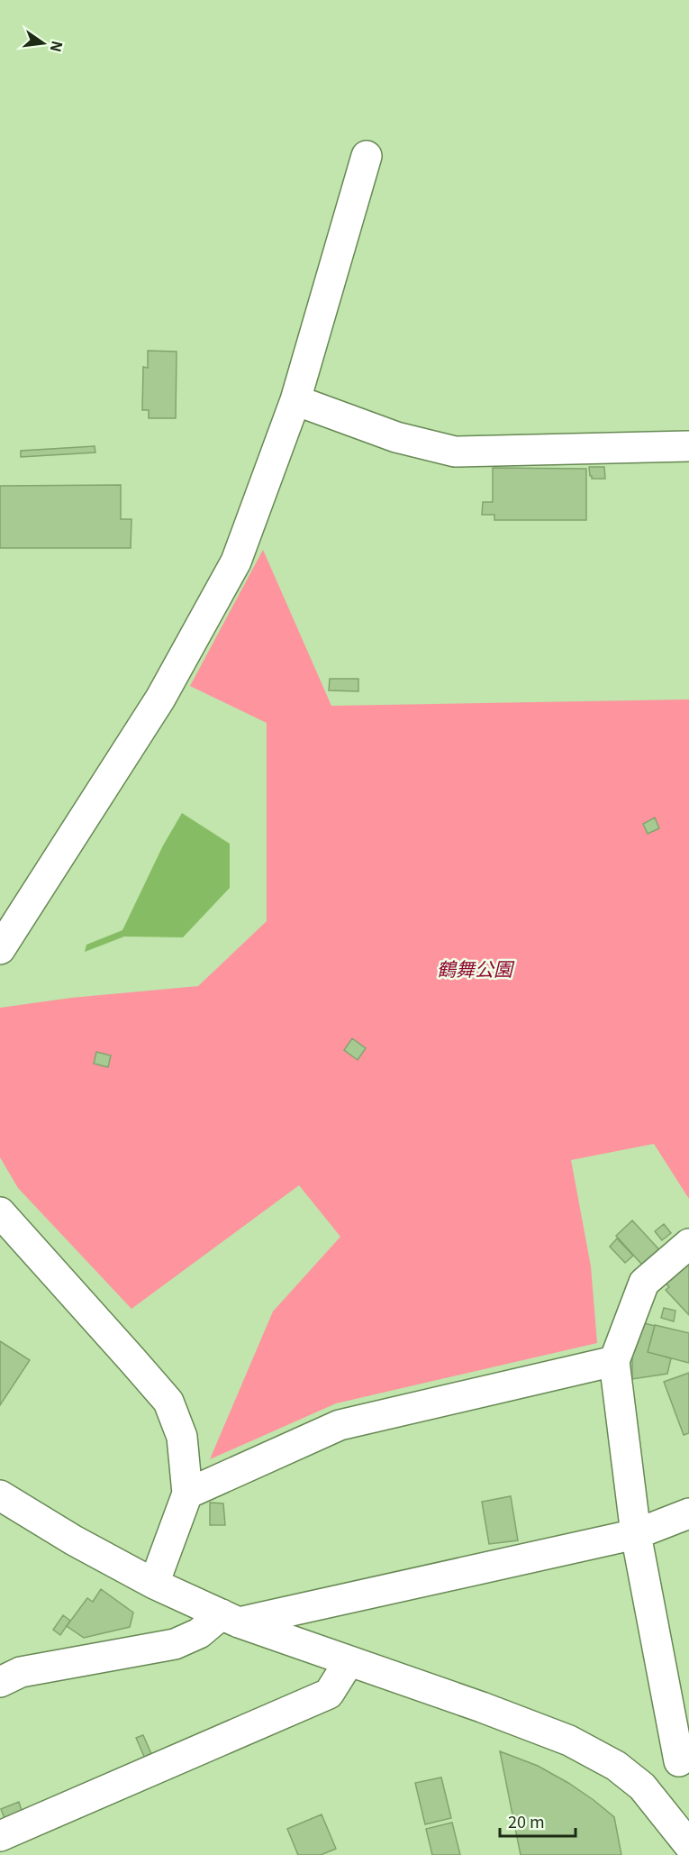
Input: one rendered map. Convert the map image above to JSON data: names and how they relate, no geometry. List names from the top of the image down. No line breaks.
{"parks":["鶴舞公園"],"scale_bar":"20 m","north":"right"}
